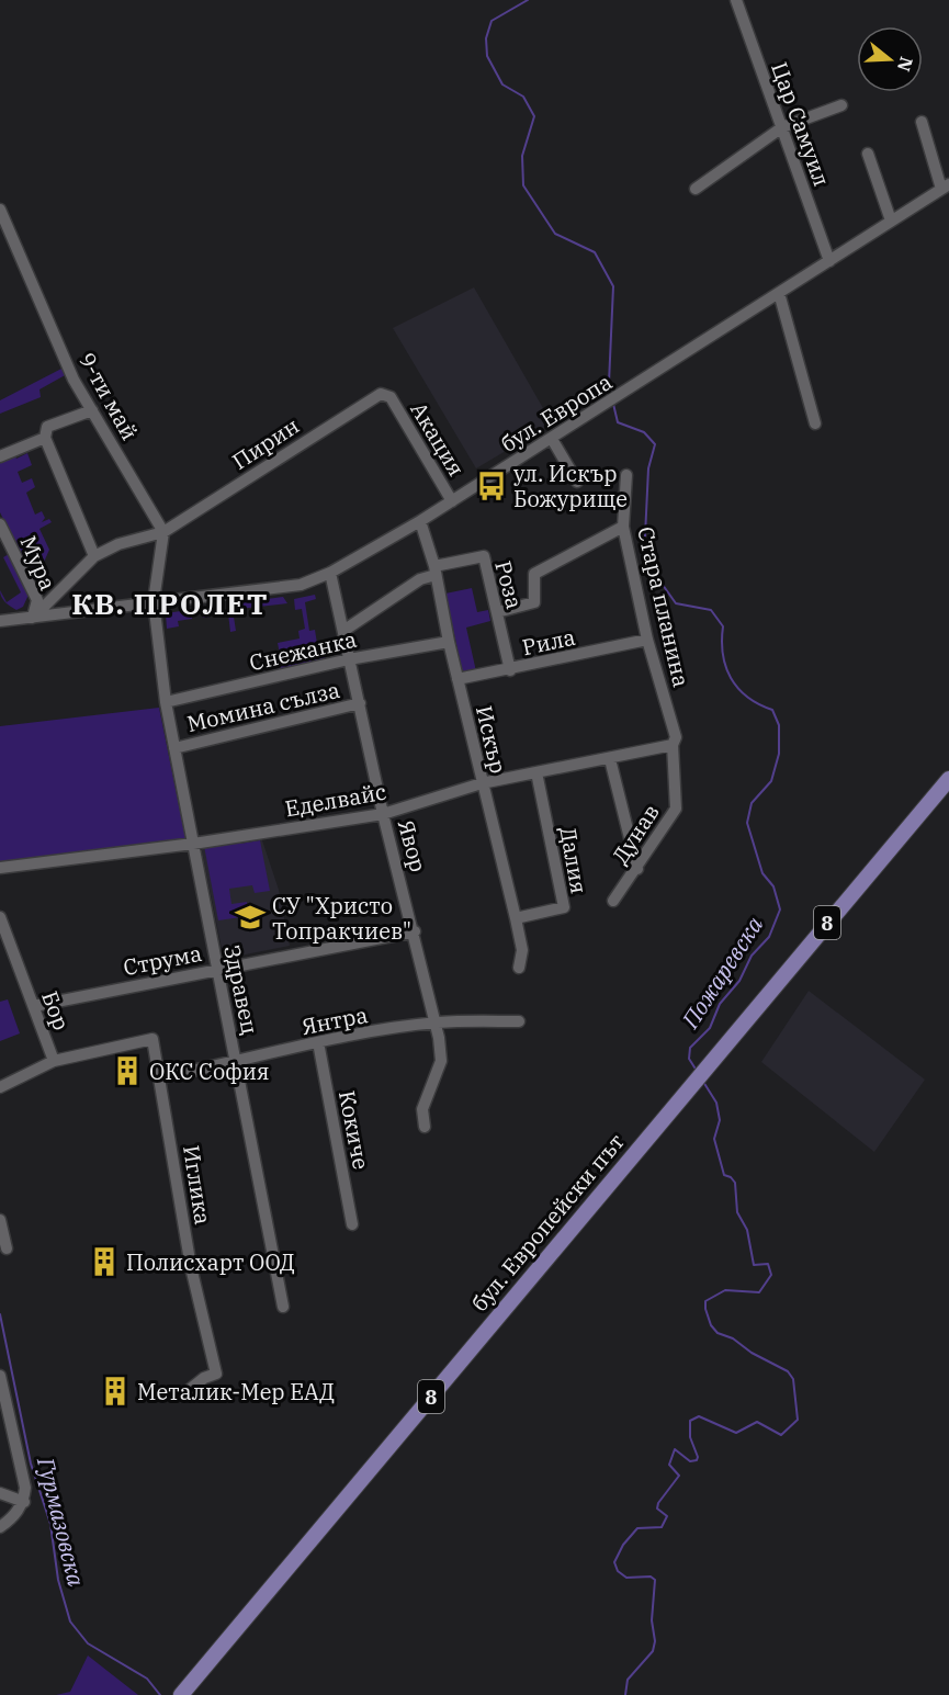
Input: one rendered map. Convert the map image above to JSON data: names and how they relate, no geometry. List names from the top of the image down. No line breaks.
{"streets":{"main road":["8","бул. Европейски път"],"street":["Цар Самуил","9-ти май","бул. Европа","Акация","Пирин","Мура","Роза","Стара планина","Рила","Снежанка","Момина сълза","Искър","Еделвайс","Дунав","Явор","Далия","Струма","Здравец","Бор","Янтра","Кокиче","Иглика"]},"crossings":[["Цар Самуил","бул. Европа"],["9-ти май","Пирин"],["бул. Европа","Акация"],["бул. Европа","Мура"],["бул. Европа","Искър"],["бул. Европа","Явор"],["бул. Европа","Здравец"],["Акация","Пирин"],["Роза","Рила"],["Роза","Искър"],["Стара планина","Рила"],["Стара планина","Еделвайс"],["Стара планина","Дунав"],["Рила","Искър"],["Снежанка","Искър"],["Снежанка","Явор"],["Снежанка","Здравец"],["Момина сълза","Явор"],["Момина сълза","Здравец"],["Искър","Еделвайс"],["Искър","Далия"],["Еделвайс","Дунав"],["Еделвайс","Явор"],["Еделвайс","Далия"],["Еделвайс","Здравец"],["Явор","Струма"],["Явор","Янтра"],["Струма","Здравец"],["Струма","Бор"],["Здравец","Янтра"],["Бор","Иглика"],["Янтра","Кокиче"],["Янтра","Иглика"]],"districts":["КВ. ПРОЛЕТ"],"water":["Пожаревска","Гурмазовска"],"places":{"bus stop":["ул. Искър Божурище"],"school or university":["СУ \"Христо Топракчиев\""],"building":["ОКС София","Полисхарт ООД","Металик-Мер ЕАД"]},"north":"right"}
